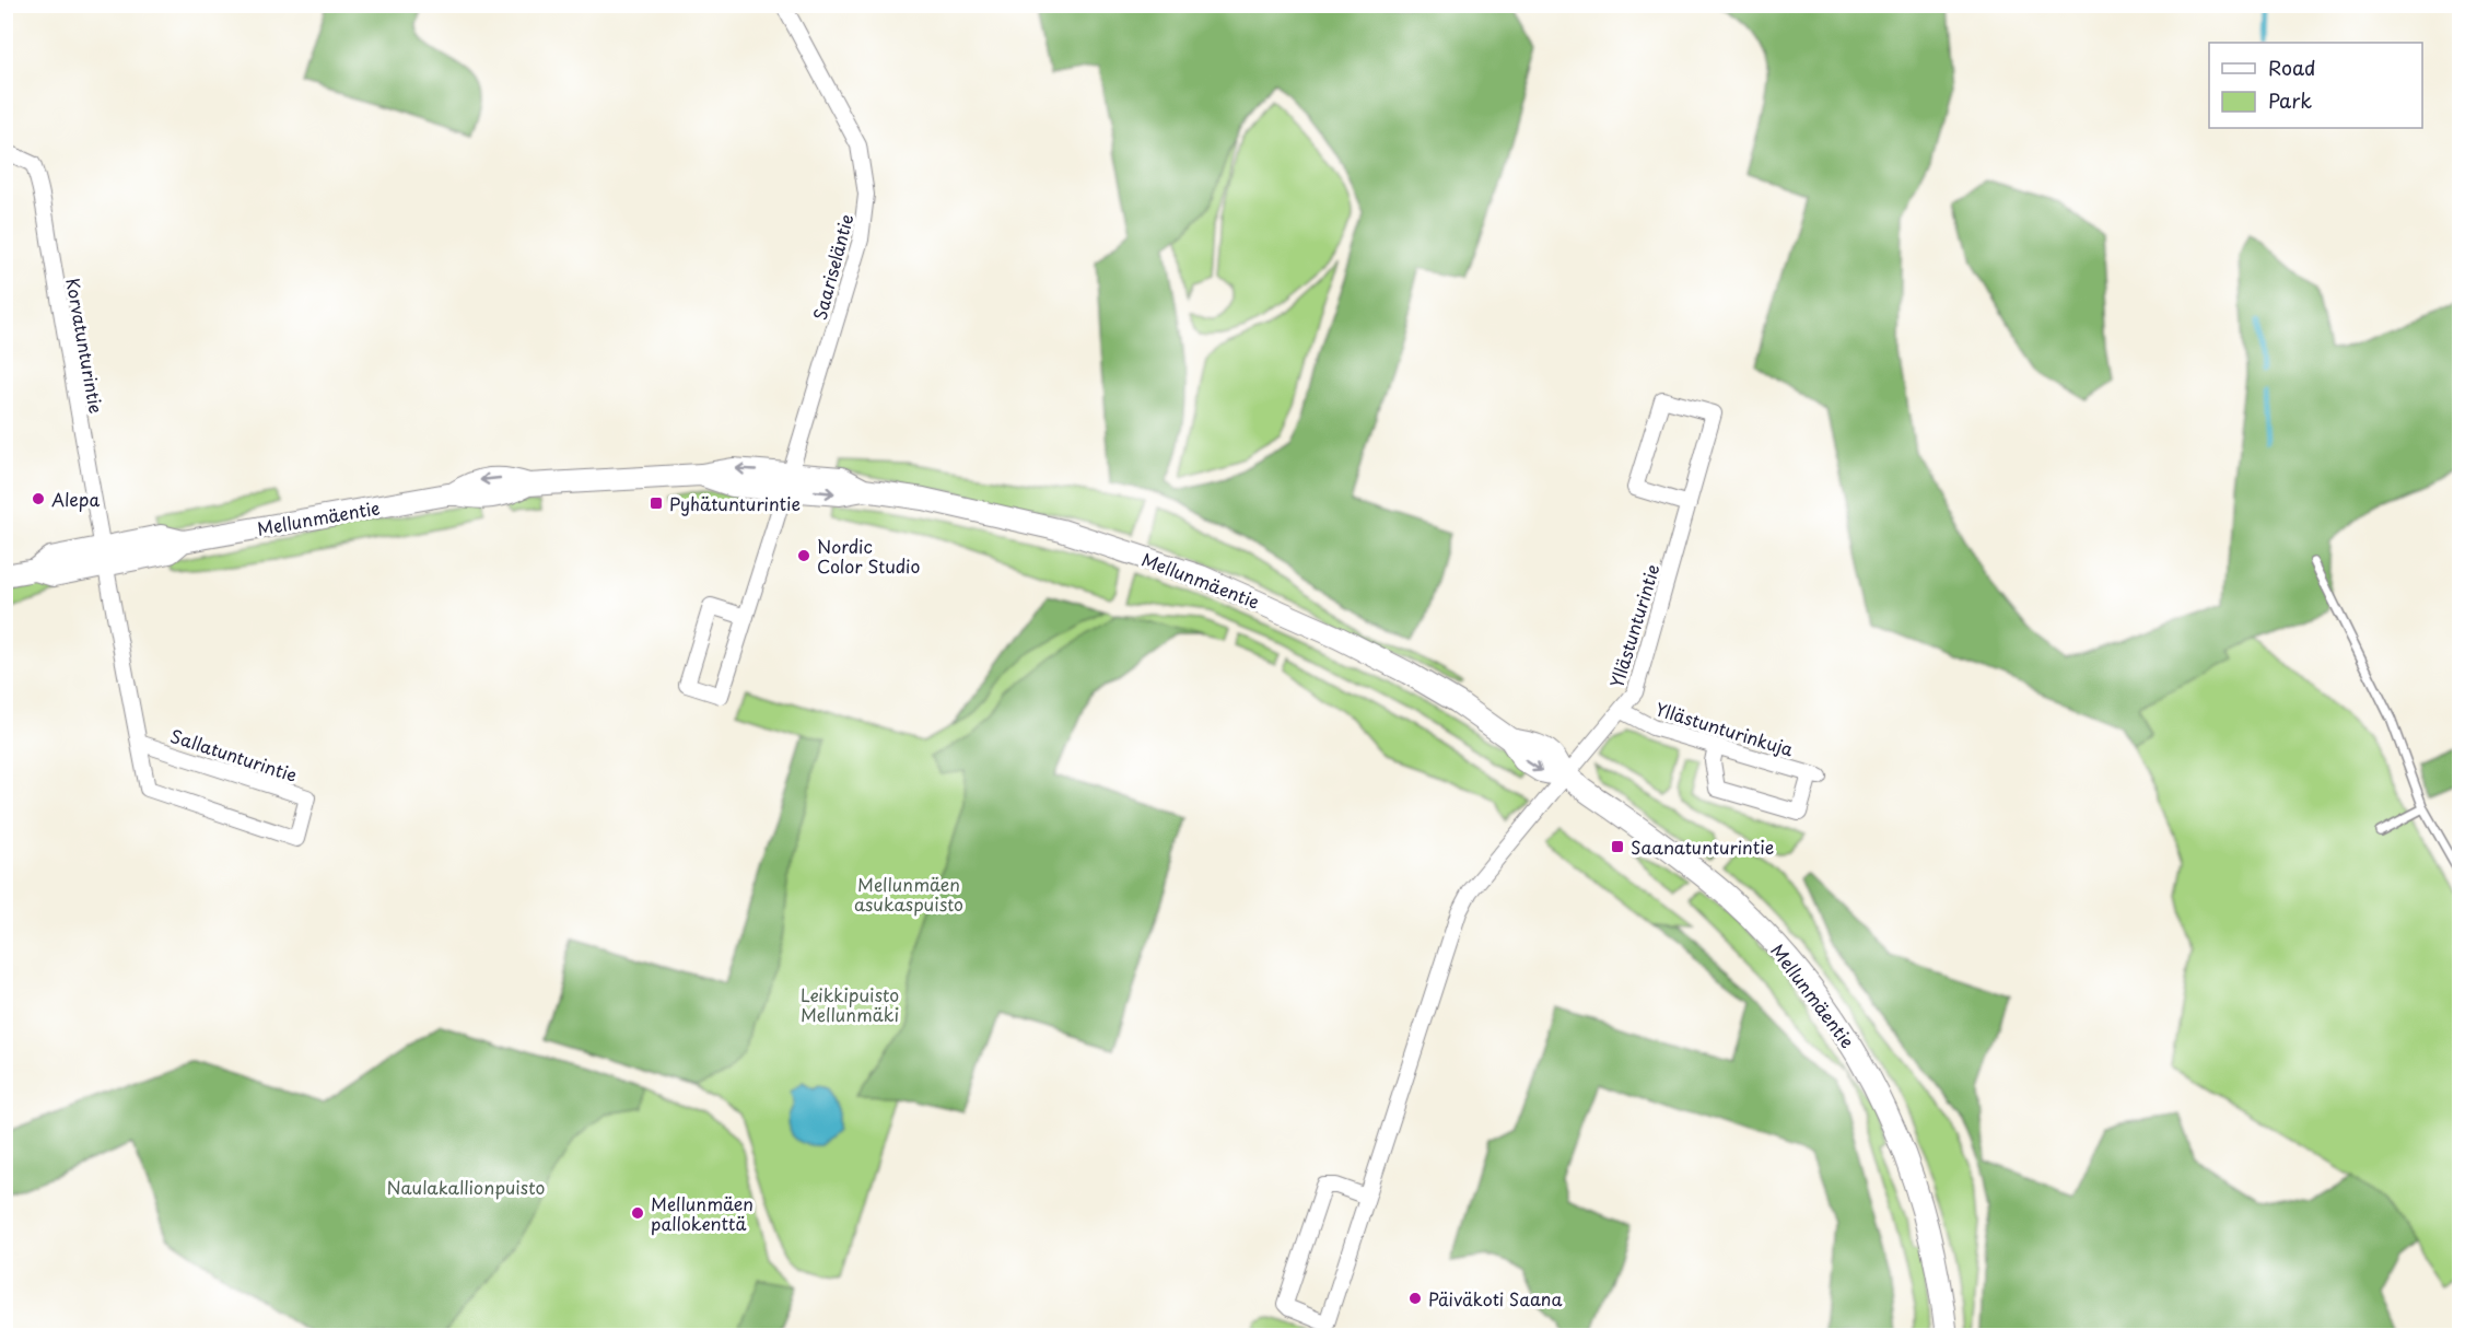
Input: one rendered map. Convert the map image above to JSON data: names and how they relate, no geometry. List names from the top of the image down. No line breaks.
{"streets":{"main road":["Mellunmäentie"],"street":["Saariseläntie","Korvatunturintie","Yllästunturintie","Yllästunturinkuja","Sallatunturintie"]},"crossings":[["Saariseläntie","Mellunmäentie"],["Korvatunturintie","Mellunmäentie"],["Korvatunturintie","Sallatunturintie"],["Mellunmäentie","Yllästunturintie"],["Mellunmäentie","Sallatunturintie"],["Yllästunturintie","Yllästunturinkuja"]],"parks":["Mellunmäen asukaspuisto","Leikkipuisto Mellunmäki","Naulakallionpuisto"],"places":{"other":["Alepa","Nordic Color Studio","Mellunmäen pallokenttä","Päiväkoti Saana"],"transit":["Pyhätunturintie","Saanatunturintie"]},"legend":["Road","Park"]}
